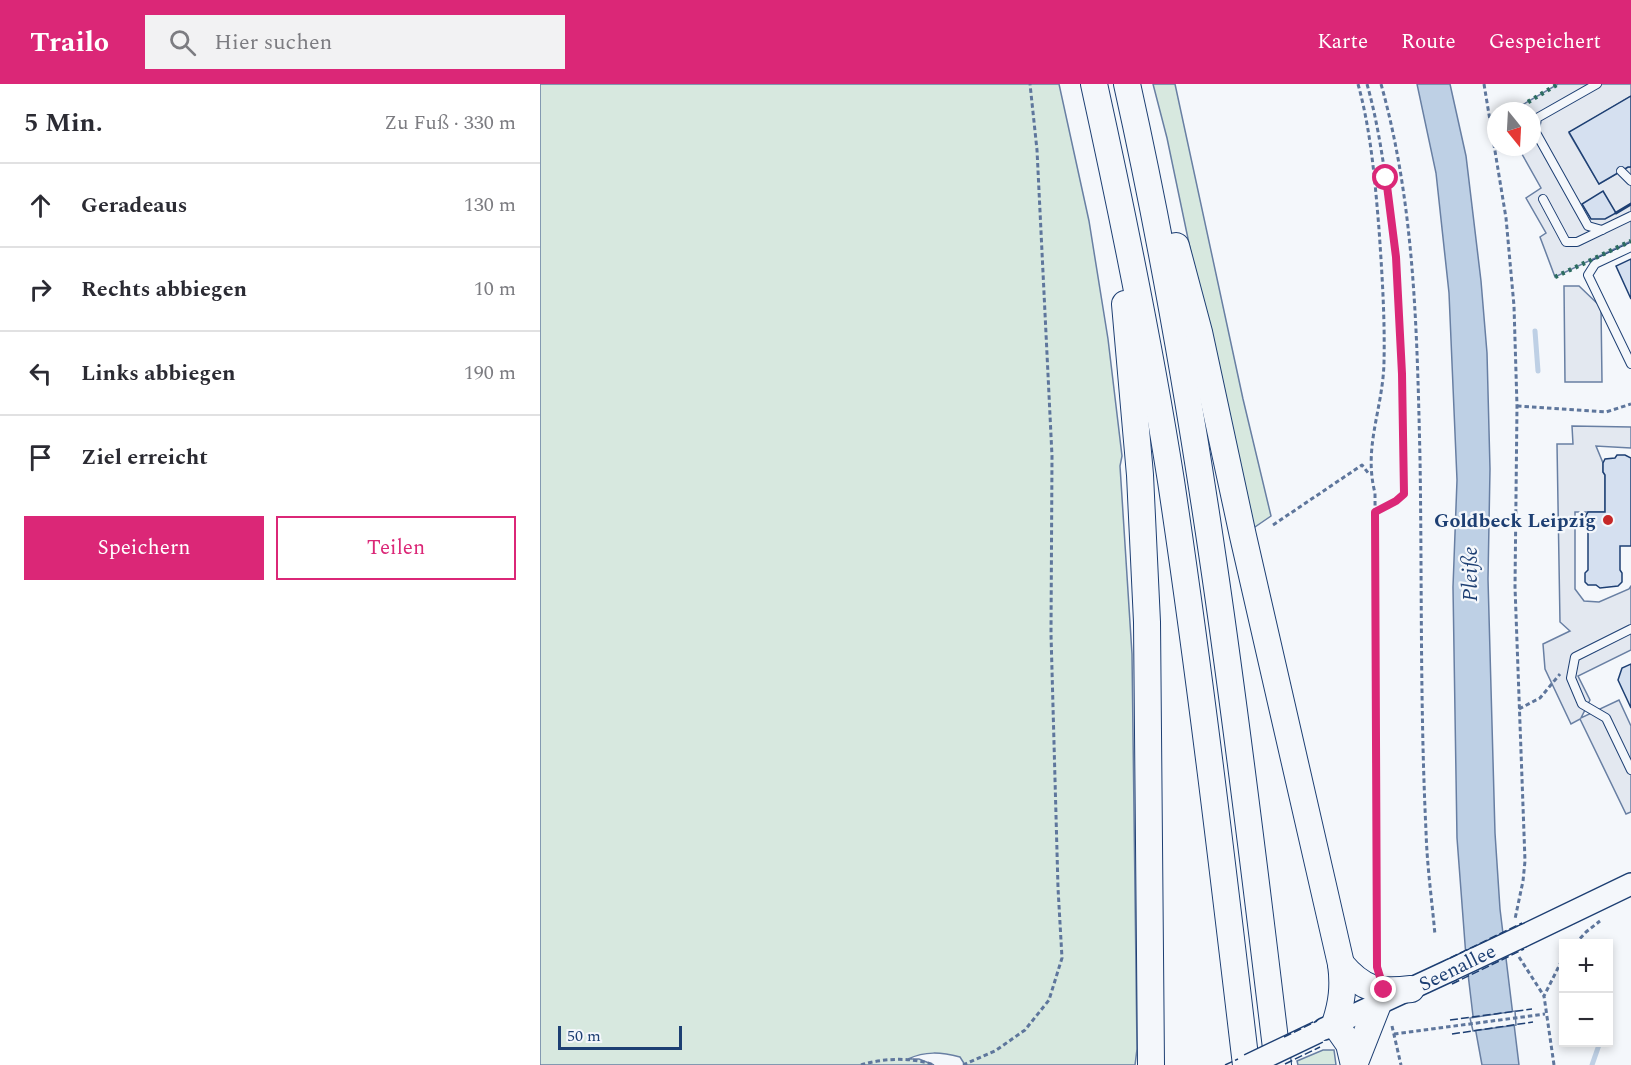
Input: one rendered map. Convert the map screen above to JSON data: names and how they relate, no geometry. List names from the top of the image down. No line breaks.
{"streets":{"main road":["Seenallee"]},"water":["Pleiße"],"places":["Goldbeck Leipzig"],"scale_bar":"50 m","north":"bottom","page":{"header":"Trailo","search":"Hier suchen","nav":["Karte","Route","Gespeichert"],"heading":["5 Min.","Zu Fuß · 330 m"],"list":[["Geradeaus","130 m"],["Rechts abbiegen","10 m"],["Links abbiegen","190 m"],"Ziel erreicht"],"buttons":["Speichern","Teilen"],"map_buttons":["+","−"],"scale":"50 m"}}
